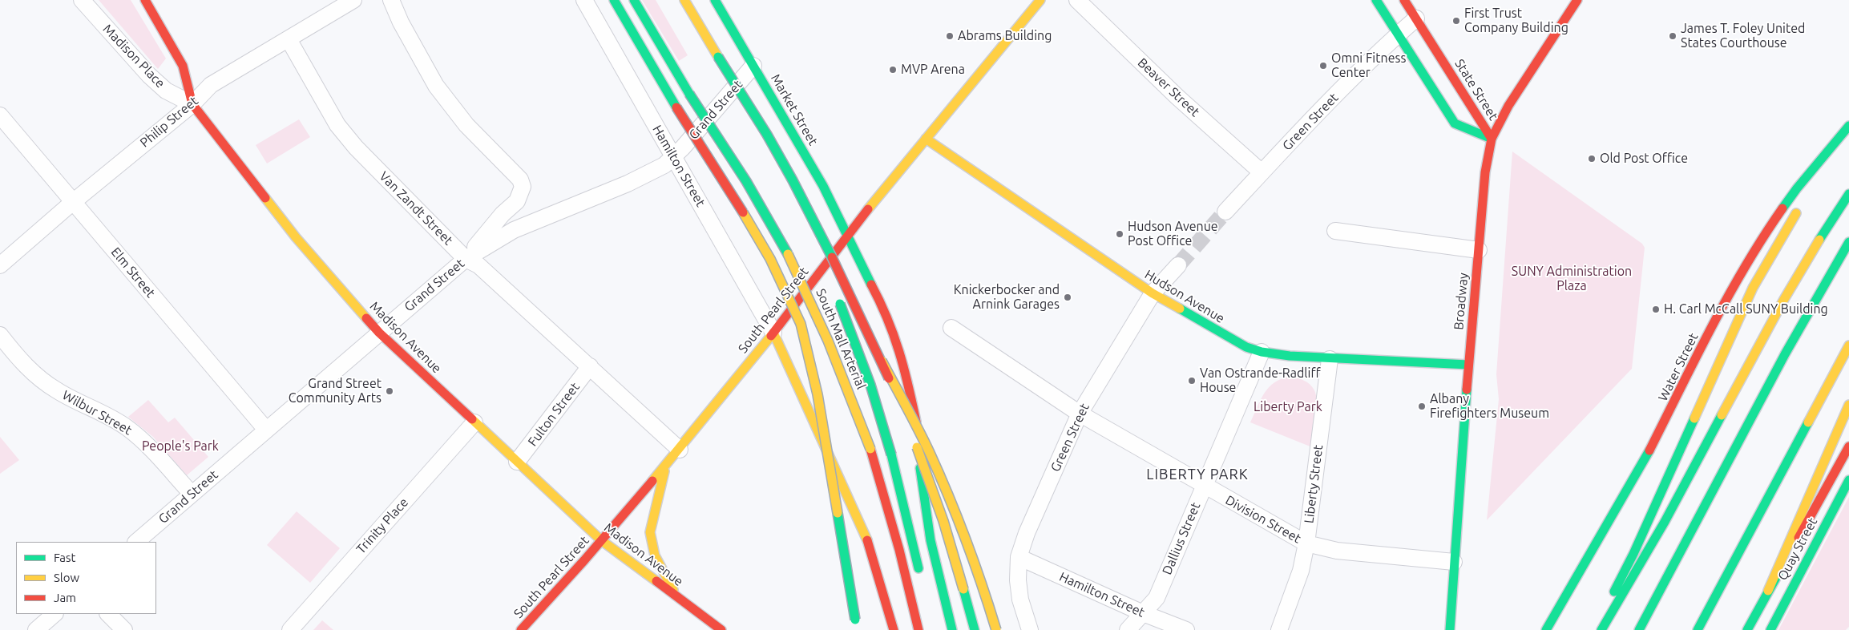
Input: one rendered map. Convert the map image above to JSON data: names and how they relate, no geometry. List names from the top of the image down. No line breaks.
{"streets":{"main road":["State Street","Market Street","Hudson Avenue","Broadway","South Pearl Street","Madison Avenue","South Mall Arterial","Water Street","Quay Street"],"street":["Madison Place","Beaver Street","Grand Street","Philip Street","Green Street","Hamilton Street","Van Zandt Street","Elm Street","Wilbur Street","Fulton Street","Liberty Street","Division Street","Trinity Place","Dallius Street"]},"crossings":[["Madison Place","Philip Street"],["Madison Place","Madison Avenue"],["Beaver Street","Green Street"],["State Street","Green Street"],["State Street","Broadway"],["Grand Street","Market Street"],["Grand Street","Hamilton Street"],["Grand Street","Van Zandt Street"],["Grand Street","Elm Street"],["Grand Street","Madison Avenue"],["Grand Street","Wilbur Street"],["Market Street","South Pearl Street"],["Philip Street","Van Zandt Street"],["Philip Street","Elm Street"],["Philip Street","Madison Avenue"],["Green Street","Hamilton Street"],["Green Street","Hudson Avenue"],["Green Street","Division Street"],["Hamilton Street","South Pearl Street"],["Hamilton Street","Dallius Street"],["Van Zandt Street","South Pearl Street"],["Van Zandt Street","Fulton Street"],["Hudson Avenue","Broadway"],["Hudson Avenue","South Pearl Street"],["Hudson Avenue","Liberty Street"],["Hudson Avenue","Dallius Street"],["Broadway","Division Street"],["South Pearl Street","Madison Avenue"],["Madison Avenue","Fulton Street"],["Madison Avenue","Trinity Place"],["Liberty Street","Division Street"],["Division Street","Dallius Street"]],"districts":["LIBERTY PARK"],"parks":["SUNY Administration Plaza","Liberty Park","People's Park"],"places":["First Trust Company Building","Abrams Building","James T. Foley United States Courthouse","Omni Fitness Center","MVP Arena","Old Post Office","Hudson Avenue Post Office","Knickerbocker and Arnink Garages","H. Carl McCall SUNY Building","Van Ostrande-Radliff House","Grand Street Community Arts","Albany Firefighters Museum"],"legend":["Fast","Slow","Jam"]}
